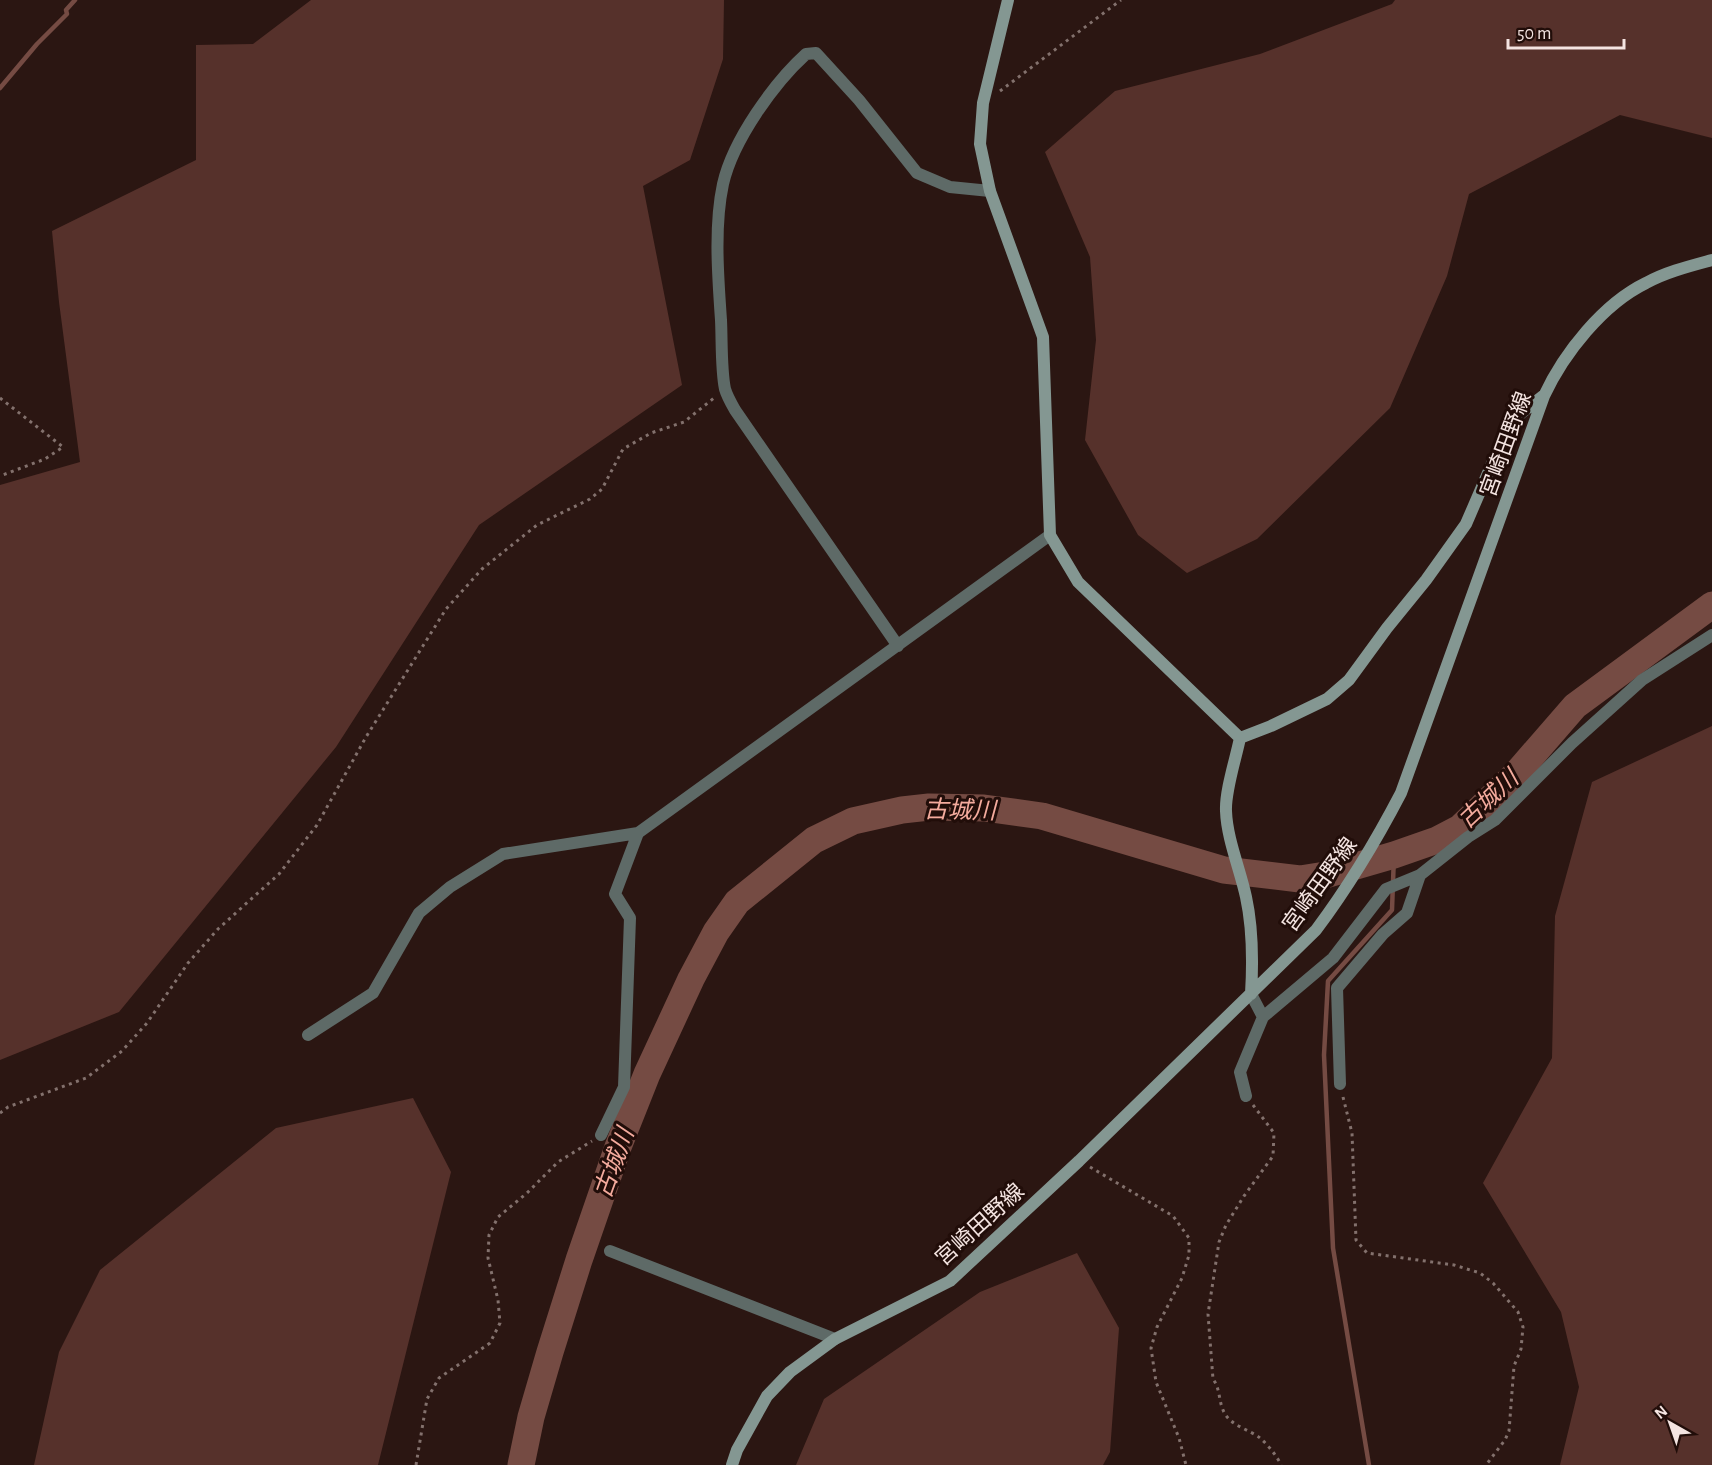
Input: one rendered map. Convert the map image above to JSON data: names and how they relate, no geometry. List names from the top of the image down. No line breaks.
{"streets":{"main road":["宮崎田野線"]},"water":["古城川"],"scale_bar":"50 m","north":"top left"}
